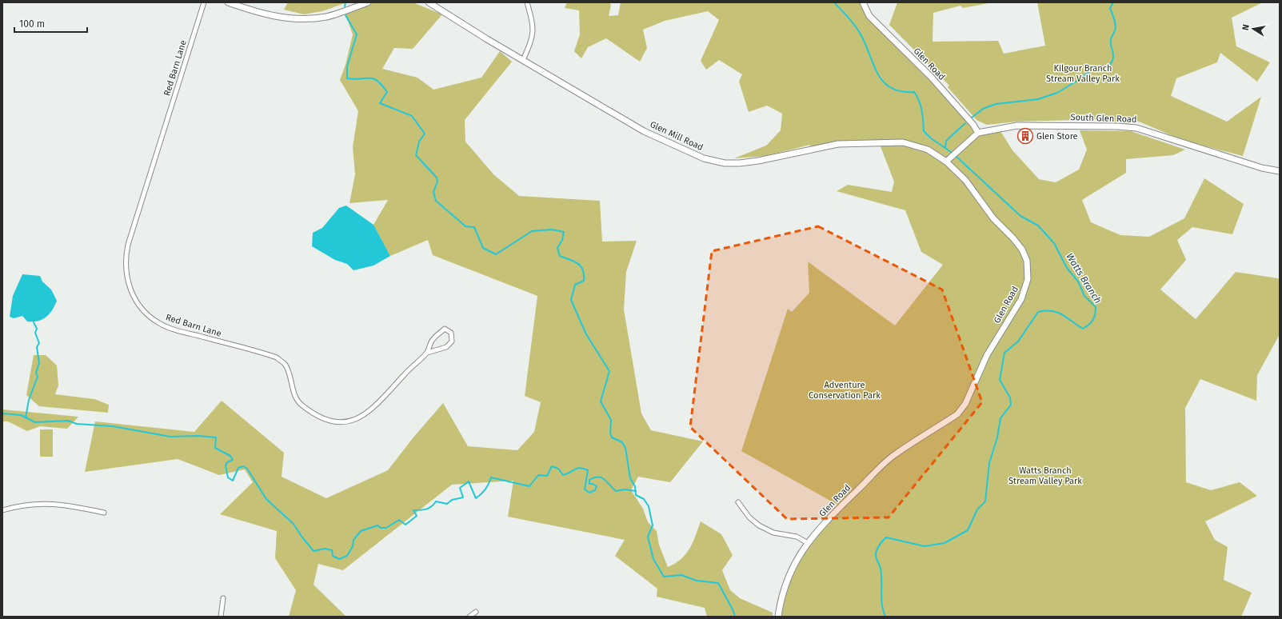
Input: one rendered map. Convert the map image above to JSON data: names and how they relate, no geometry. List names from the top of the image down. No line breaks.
{"streets":{"main road":["Glen Road","South Glen Road","Glen Mill Road"],"street":["Red Barn Lane"]},"crossings":[["Glen Road","South Glen Road"],["Glen Road","Glen Mill Road"]],"water":["Watts Branch"],"parks":["Kilgour Branch Stream Valley Park","Adventure Conservation Park","Watts Branch Stream Valley Park"],"places":{"building":["Glen Store"]},"scale_bar":"100 m","north":"left"}
